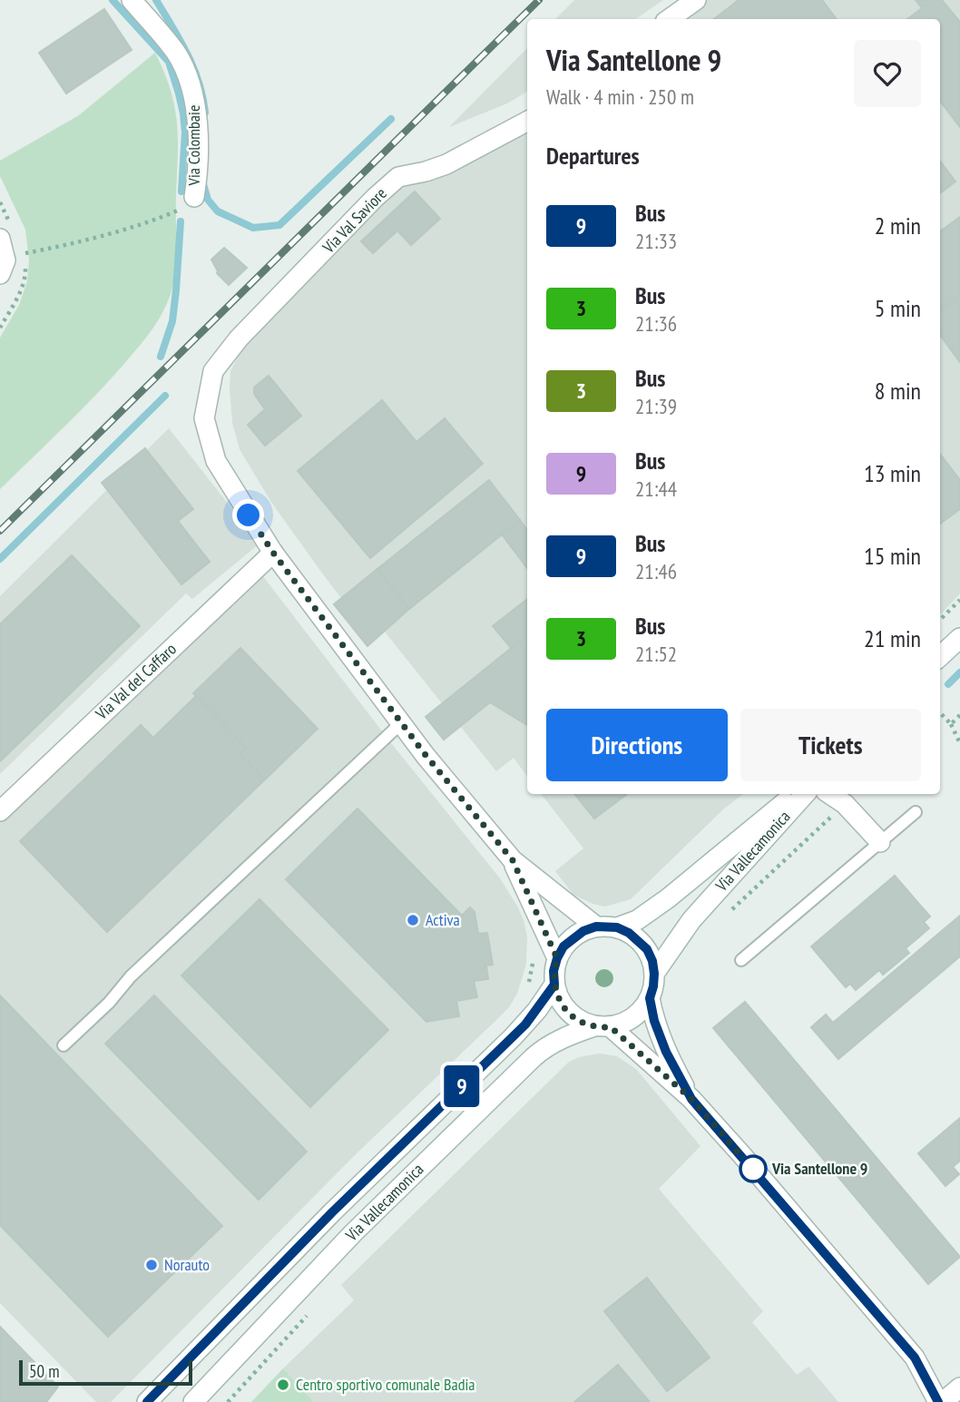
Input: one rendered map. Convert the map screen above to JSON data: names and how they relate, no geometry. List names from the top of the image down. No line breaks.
{"streets":{"street":["Via Colombaie","Via Val Saviore","Via Val del Caffaro","Via Vallecamonica"]},"crossings":[["Via Val Saviore","Via Val del Caffaro"]],"places":["Activa","Via Santellone 9","Norauto","Centro sportivo comunale Badia"],"lines":["bus line 9"],"scale_bar":"50 m","page":{"on_map":"9","heading":[["Via Santellone 9","Walk · 4 min · 250 m"],"Departures"],"list":[{"mark":"9","name":"Bus","note":"21:33","value":"2 min"},{"mark":"3","name":"Bus","note":"21:36","value":"5 min"},{"mark":"3","name":"Bus","note":"21:39","value":"8 min"},{"mark":"9","name":"Bus","note":"21:44","value":"13 min"},{"mark":"9","name":"Bus","note":"21:46","value":"15 min"},{"mark":"3","name":"Bus","note":"21:52","value":"21 min"}],"buttons":["Directions","Tickets"],"scale":"50 m"}}
